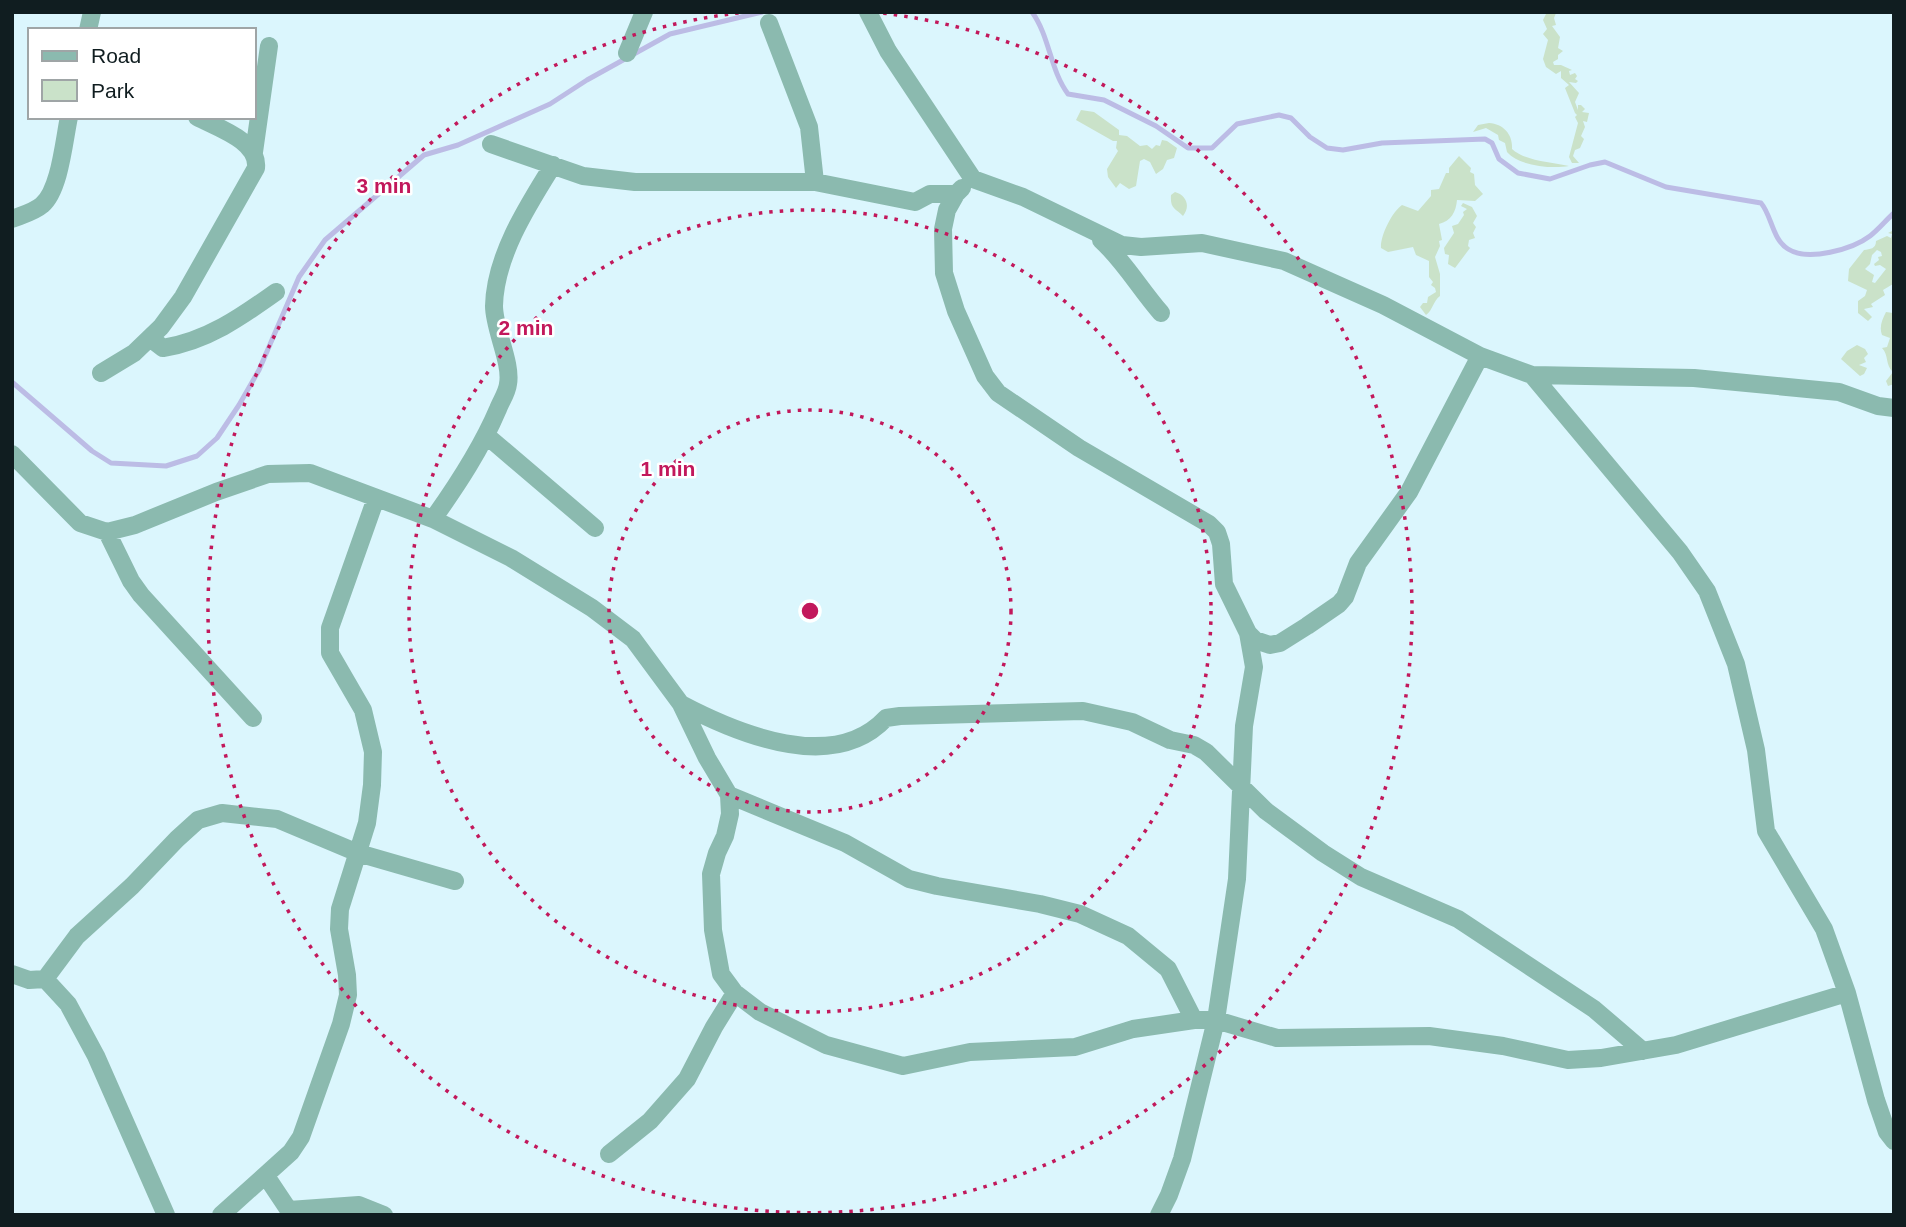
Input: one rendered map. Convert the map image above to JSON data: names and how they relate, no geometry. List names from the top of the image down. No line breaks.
{"legend":["Road","Park"],"rings":["3 min","2 min","1 min"]}
